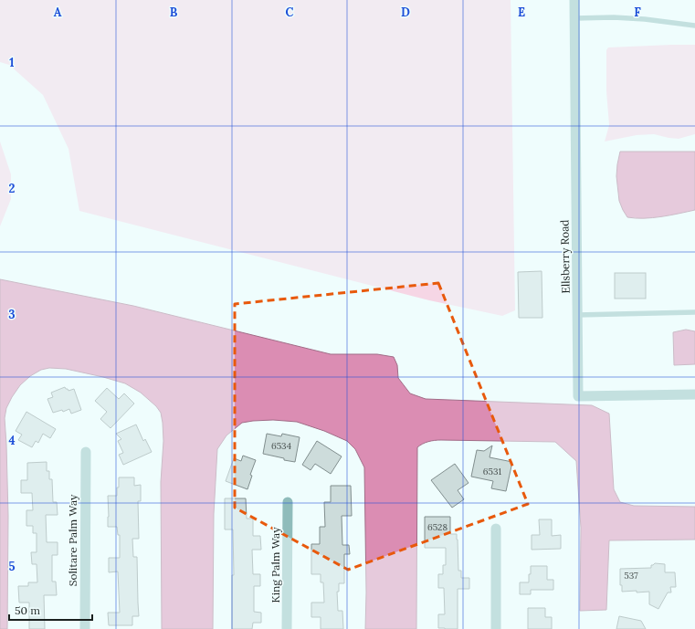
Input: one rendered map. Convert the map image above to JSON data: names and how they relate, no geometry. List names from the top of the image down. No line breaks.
{"streets":{"street":["Ellsberry Road","Solitare Palm Way","King Palm Way"]},"house_numbers":["6534","6531","6528","537"],"scale_bar":"50 m","grid":{"columns":["A","B","C","D","E","F"],"rows":["1","2","3","4","5"]}}
